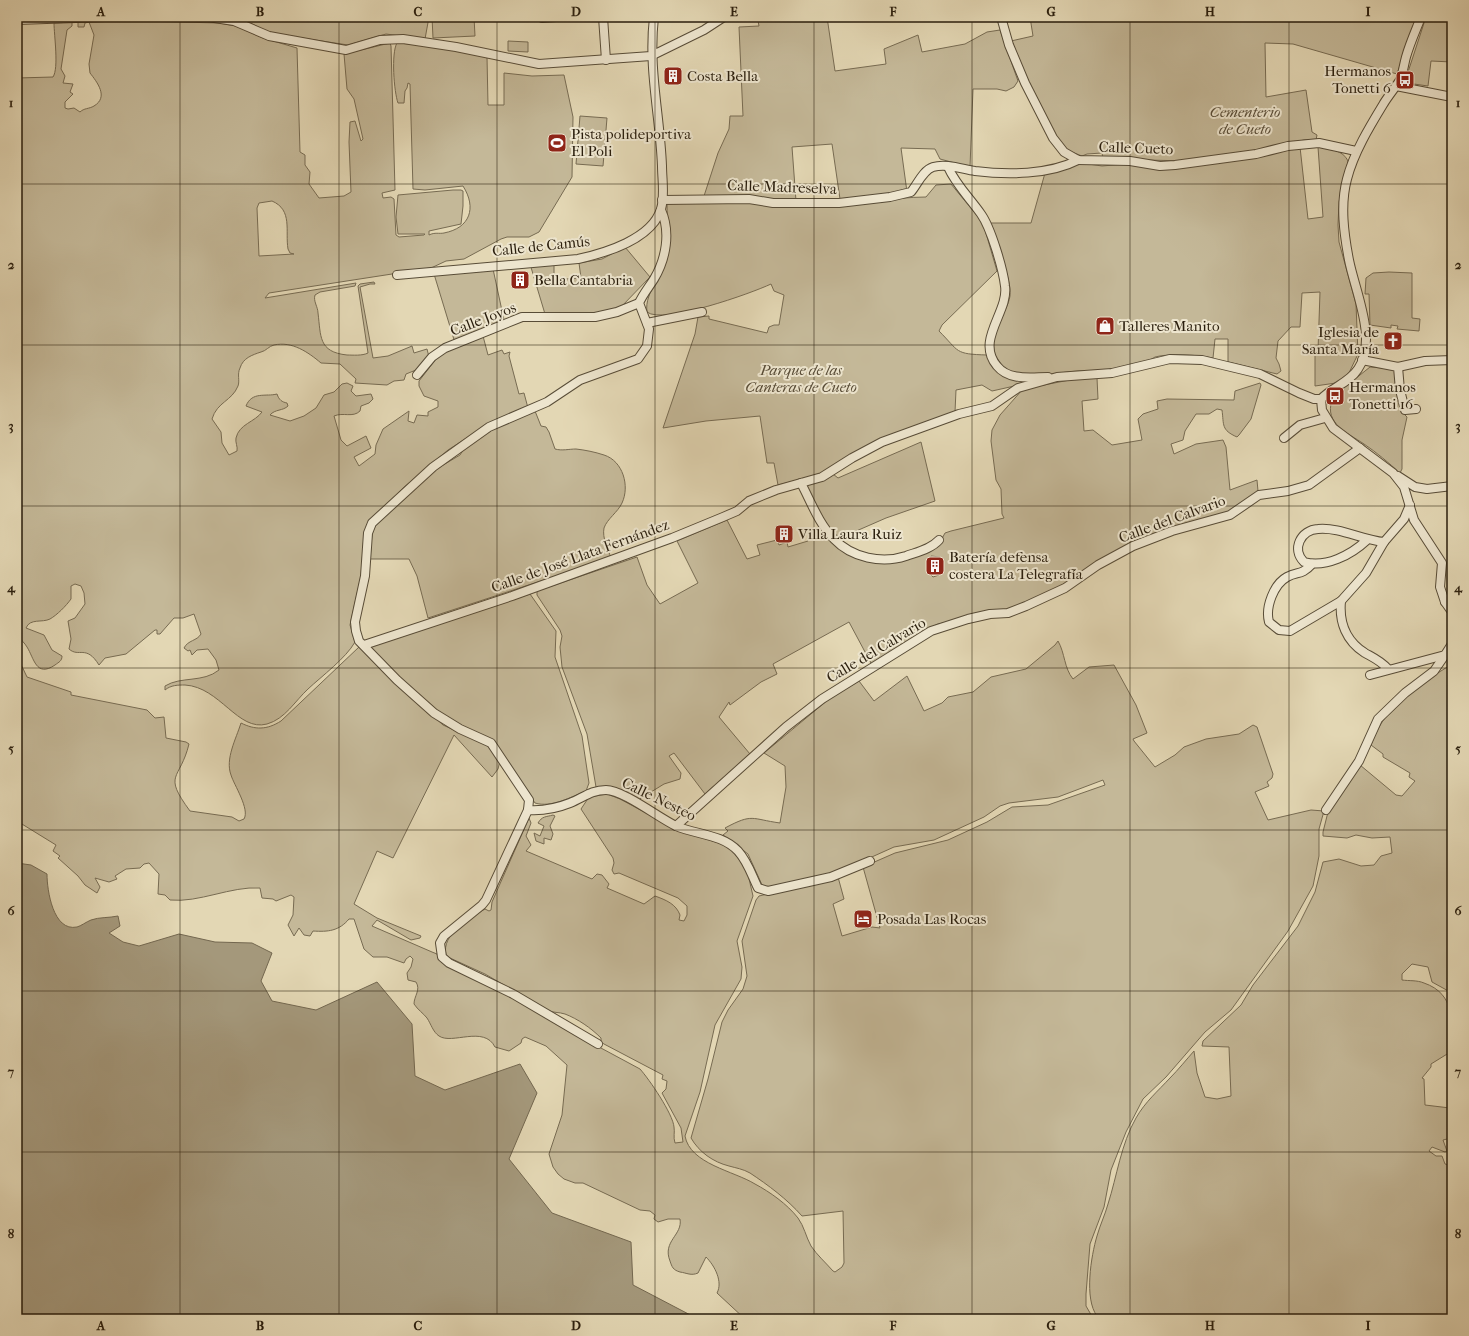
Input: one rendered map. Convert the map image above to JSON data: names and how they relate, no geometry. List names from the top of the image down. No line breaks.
{"streets":{"street":["Calle Cueto","Calle Madreselva","Calle de Camús","Calle Joyos","Calle del Calvario","Calle de José Llata Fernández","Calle Nesteo"]},"crossings":[["Calle Cueto","Calle Madreselva"],["Calle Madreselva","Calle de Camús"],["Calle del Calvario","Calle Nesteo"]],"parks":["Cementerio de Cueto","Parque de las Canteras de Cueto"],"places":{"building":["Costa Bella","Bella Cantabria","Villa Laura Ruiz","Batería defensa costera La Telegrafía"],"bus stop":["Hermanos Tonetti 6","Hermanos Tonetti 16"],"sports":["Pista polideportiva El Poli"],"shop":["Talleres Manito"],"church":["Iglesia de Santa María"],"hotel":["Posada Las Rocas"]},"grid":{"columns":["A","B","C","D","E","F","G","H","I"],"rows":["1","2","3","4","5","6","7","8"]}}
